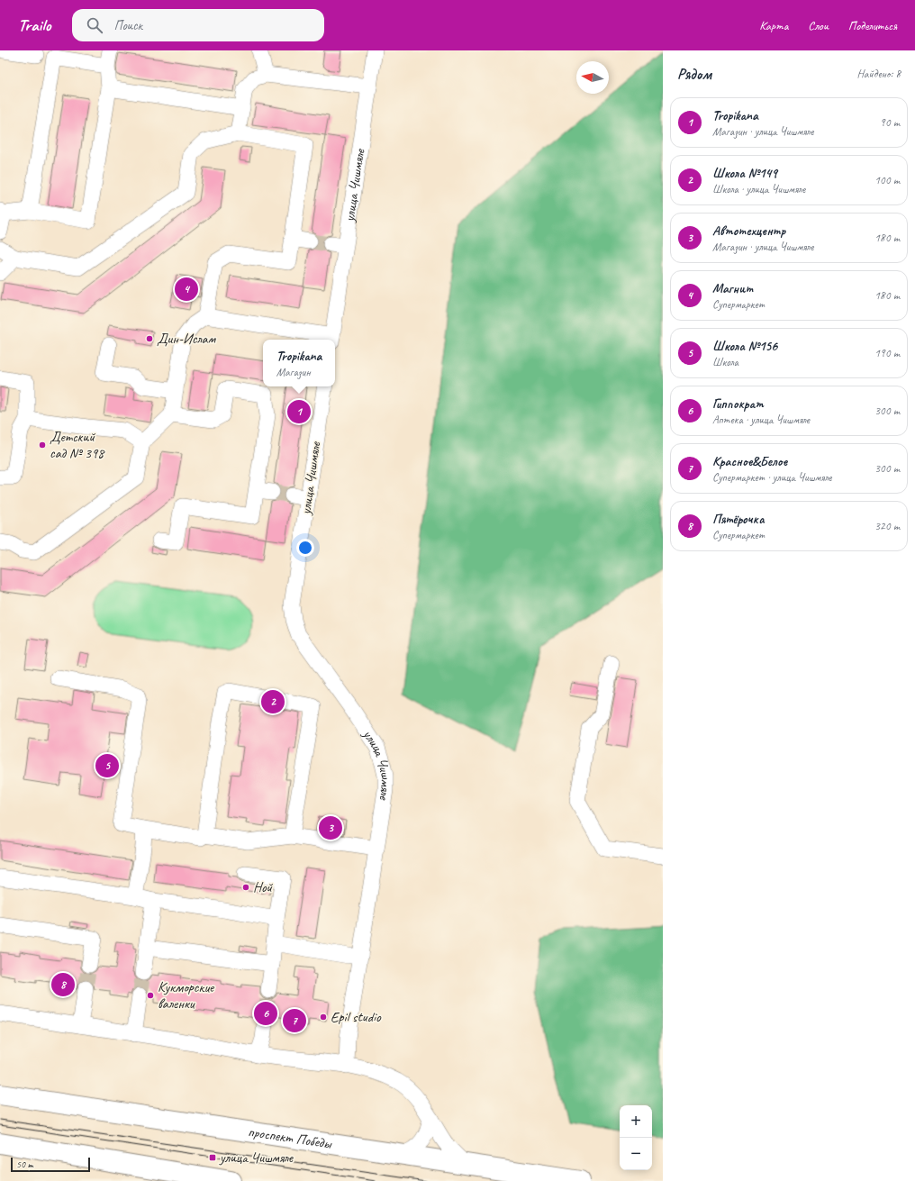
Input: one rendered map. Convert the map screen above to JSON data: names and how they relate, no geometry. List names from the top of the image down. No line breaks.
{"streets":{"main road":["проспект Победы"],"street":["улица Чишмяле"]},"places":{"other":["Дин-Ислам","Детский сад № 398","Ной","Кукморские валенки","Epil studio"],"transit":["улица Чишмяле"]},"scale_bar":"50 m","north":"left","page":{"header":"Trailo","search":"Поиск","nav":["Карта","Слои","Поделиться"],"heading":["Рядом","Найдено: 8"],"list":[{"mark":"1","name":"Tropikana","note":"Магазин · улица Чишмяле","value":"90 m"},{"mark":"2","name":"Школа №149","note":"Школа · улица Чишмяле","value":"100 m"},{"mark":"3","name":"Автотехцентр","note":"Магазин · улица Чишмяле","value":"180 m"},{"mark":"4","name":"Магнит","note":"Супермаркет","value":"180 m"},{"mark":"5","name":"Школа №156","note":"Школа","value":"190 m"},{"mark":"6","name":"Гиппократ","note":"Аптека · улица Чишмяле","value":"300 m"},{"mark":"7","name":"Красное&Белое","note":"Супермаркет · улица Чишмяле","value":"300 m"},{"mark":"8","name":"Пятёрочка","note":"Супермаркет","value":"320 m"}],"pins":["4","1","2","5","3","8","6","7"],"popup":["Tropikana","Магазин"],"map_buttons":["+","−"],"scale":"50 m"}}
